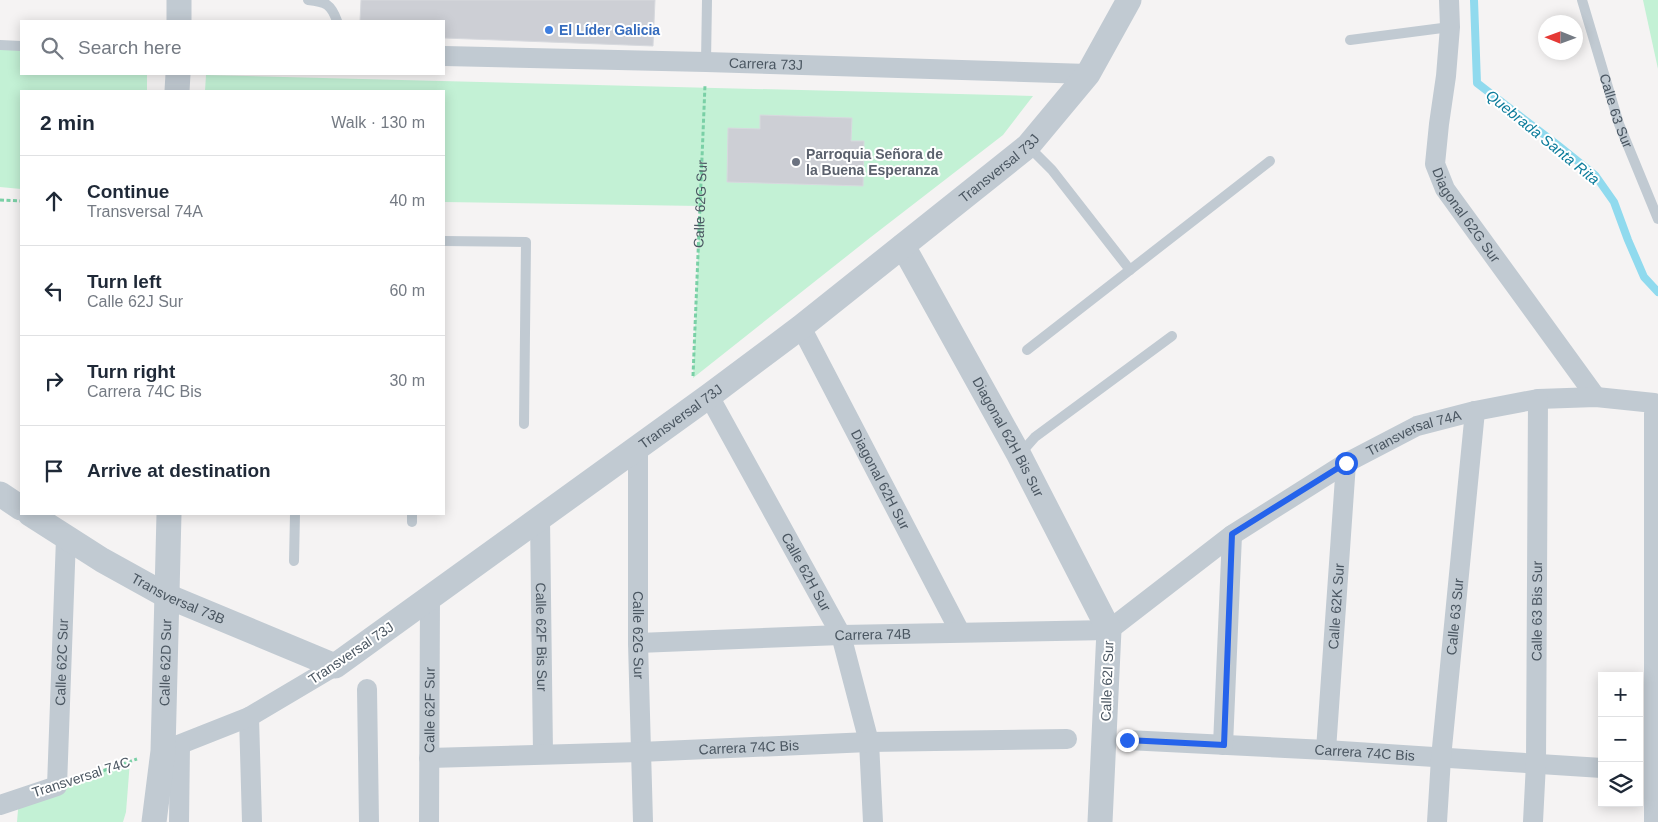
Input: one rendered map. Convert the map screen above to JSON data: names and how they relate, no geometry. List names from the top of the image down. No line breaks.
{"streets":{"street":["Carrera 73J","Calle 63 Sur","Transversal 73J","Calle 62G Sur","Diagonal 62G Sur","Transversal 74A","Diagonal 62H Bis Sur","Diagonal 62H Sur","Calle 62H Sur","Transversal 73B","Calle 62K Sur","Calle 63 Bis Sur","Carrera 74B","Calle 62F Bis Sur","Calle 62C Sur","Calle 62D Sur","Calle 62I Sur","Calle 62F Sur","Carrera 74C Bis","Transversal 74C"]},"crossings":[["Carrera 73J","Transversal 73J"],["Carrera 73J","Calle 62G Sur"],["Calle 63 Sur","Transversal 74A"],["Calle 63 Sur","Carrera 74C Bis"],["Transversal 73J","Calle 62G Sur"],["Transversal 73J","Diagonal 62H Bis Sur"],["Transversal 73J","Diagonal 62H Sur"],["Transversal 73J","Calle 62H Sur"],["Transversal 73J","Transversal 73B"],["Transversal 73J","Calle 62F Bis Sur"],["Transversal 73J","Calle 62D Sur"],["Transversal 73J","Calle 62F Sur"],["Transversal 73J","Transversal 74C"],["Calle 62G Sur","Calle 62H Sur"],["Calle 62G Sur","Carrera 74B"],["Calle 62G Sur","Carrera 74C Bis"],["Diagonal 62G Sur","Transversal 74A"],["Transversal 74A","Diagonal 62H Bis Sur"],["Transversal 74A","Calle 62K Sur"],["Transversal 74A","Calle 63 Bis Sur"],["Transversal 74A","Carrera 74B"],["Transversal 74A","Calle 62I Sur"],["Diagonal 62H Bis Sur","Carrera 74B"],["Diagonal 62H Bis Sur","Calle 62I Sur"],["Diagonal 62H Sur","Carrera 74B"],["Calle 62H Sur","Carrera 74B"],["Calle 62H Sur","Carrera 74C Bis"],["Transversal 73B","Calle 62C Sur"],["Transversal 73B","Calle 62D Sur"],["Calle 62K Sur","Carrera 74C Bis"],["Calle 63 Bis Sur","Carrera 74C Bis"],["Carrera 74B","Calle 62I Sur"],["Calle 62F Bis Sur","Carrera 74C Bis"],["Calle 62C Sur","Transversal 74C"],["Calle 62D Sur","Transversal 74C"],["Calle 62F Sur","Carrera 74C Bis"]],"water":["Quebrada Santa Rita"],"places":["El Líder Galicia","Parroquia Señora de la Buena Esperanza"],"north":"left","page":{"search":"Search here","heading":["2 min","Walk · 130 m"],"list":[["Continue","Transversal 74A","40 m"],["Turn left","Calle 62J Sur","60 m"],["Turn right","Carrera 74C Bis","30 m"],"Arrive at destination"],"map_buttons":["+","−"]}}
